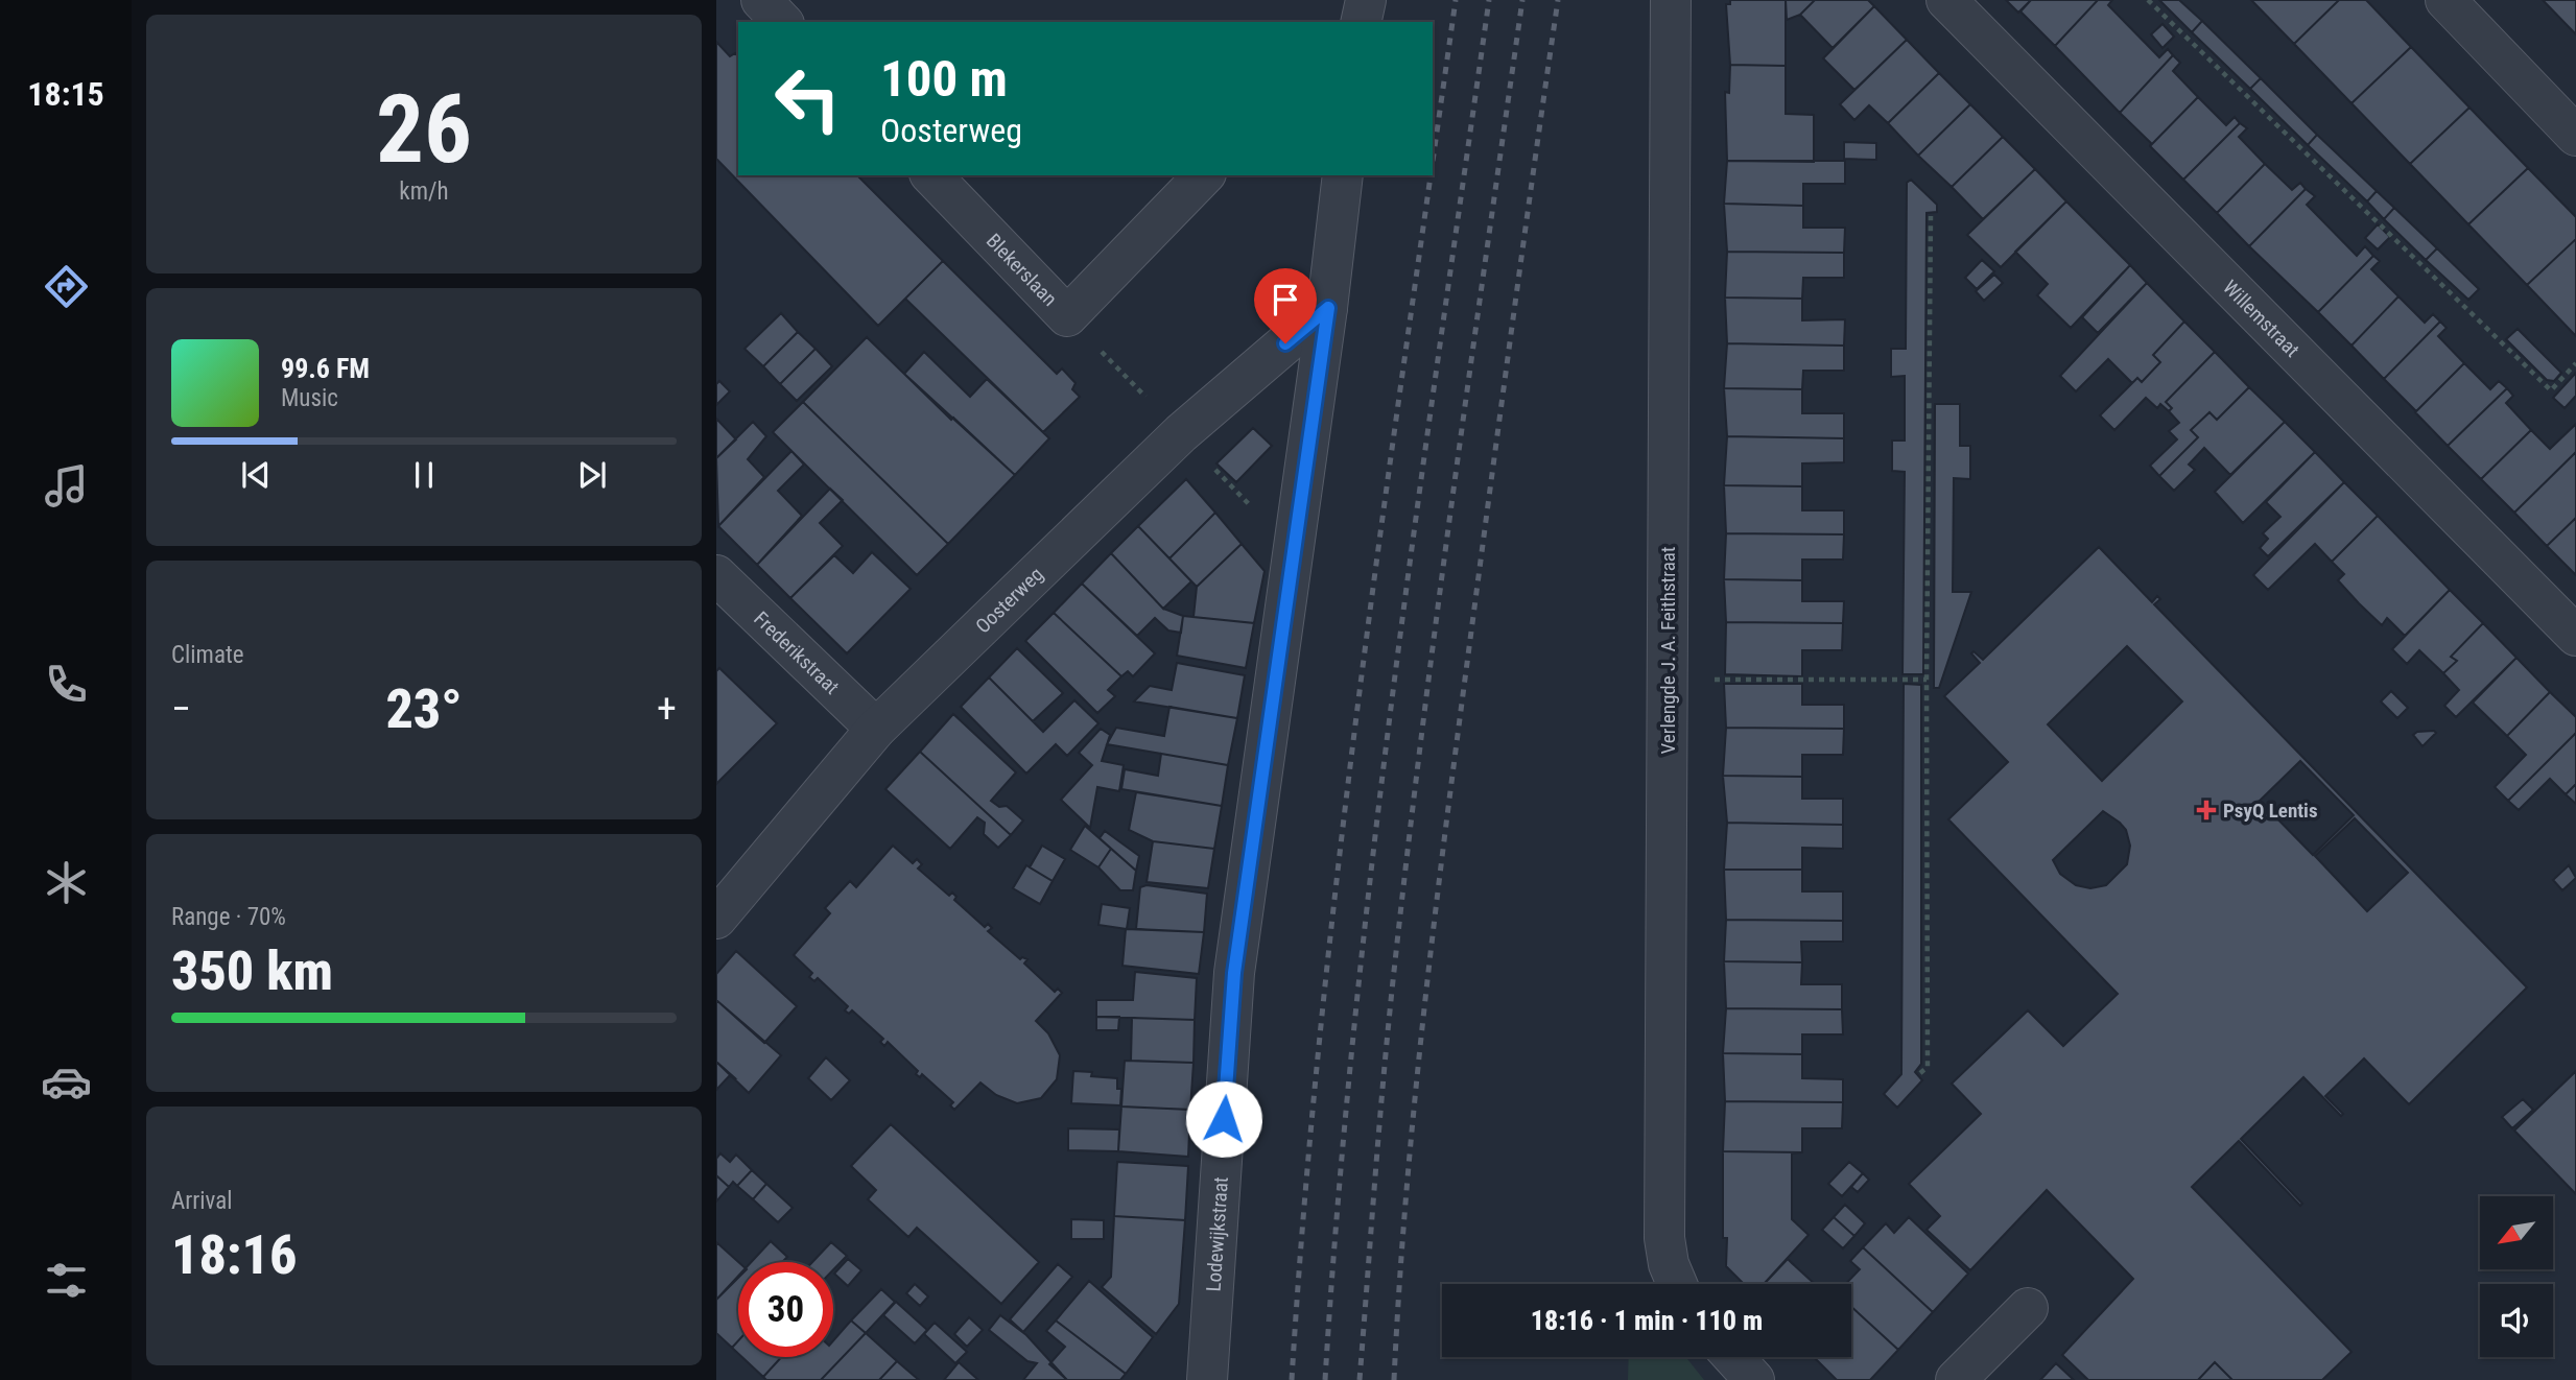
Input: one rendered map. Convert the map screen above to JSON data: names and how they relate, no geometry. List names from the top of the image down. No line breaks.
{"streets":{"street":["Blekerslaan","Willemstraat","Oosterweg","Verlengde J. A. Feithstraat","Frederikstraat","Lodewijkstraat"]},"crossings":[["Oosterweg","Frederikstraat"],["Oosterweg","Lodewijkstraat"]],"places":{"health":["PsyQ Lentis"]},"north":"bottom left","page":{"tabs":"18:15","tile":[["26","km/h"],"Climate",["Range · 70%","350 km"],["Arrival","18:16"]],"turn":["100 m","Oosterweg"],"song":["99.6 FM","Music"],"heat":["−","23°","+"],"limit":"30","trip":"18:16 · 1 min · 110 m"}}
